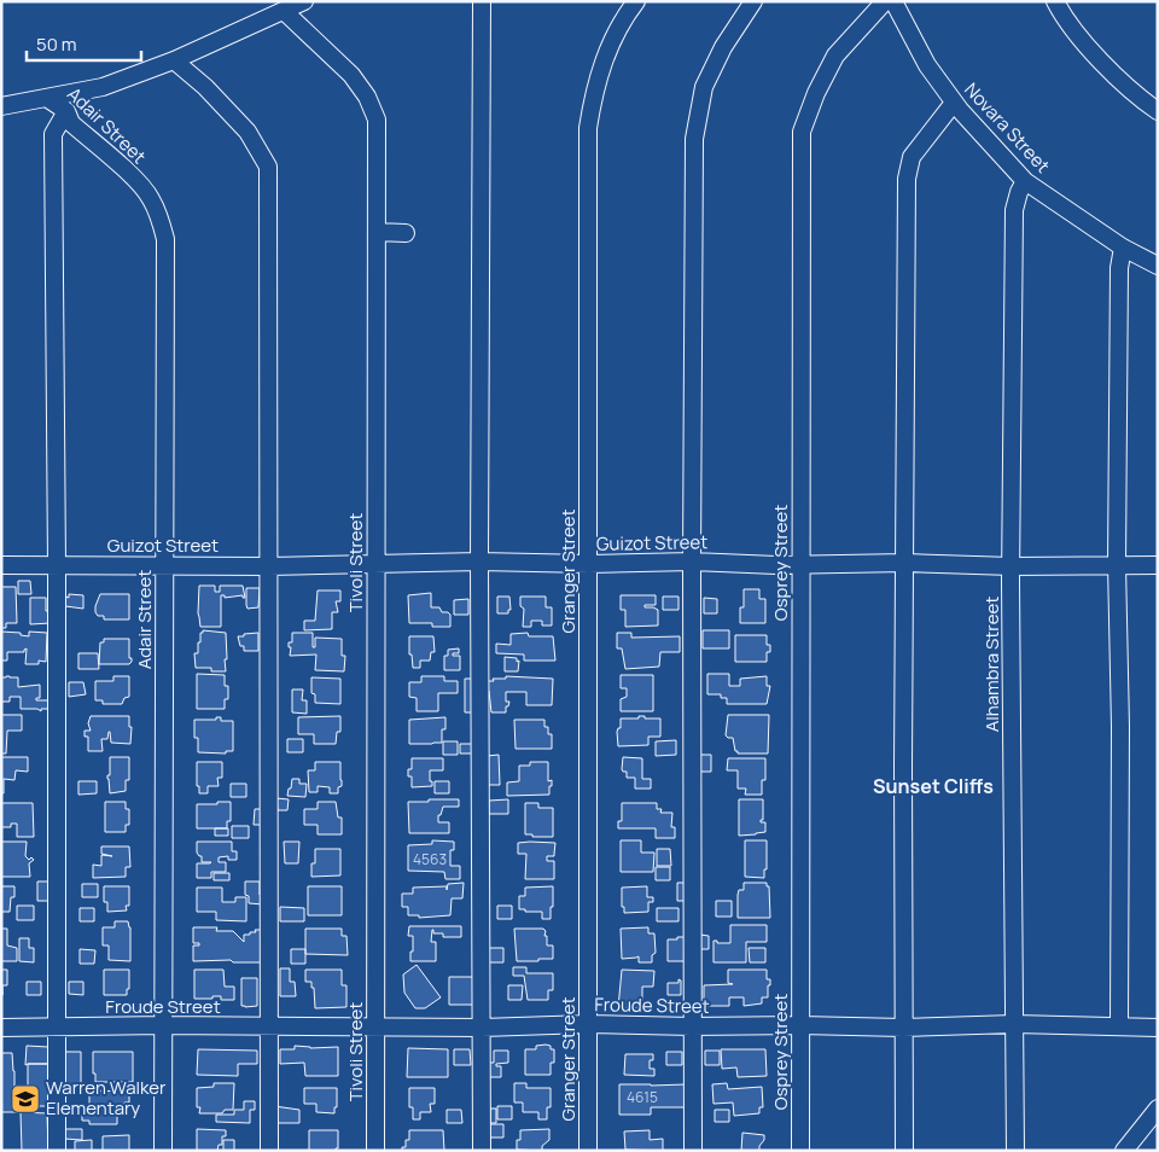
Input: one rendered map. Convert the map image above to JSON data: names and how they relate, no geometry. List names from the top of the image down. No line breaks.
{"streets":{"street":["Adair Street","Novara Street","Guizot Street","Tivoli Street","Osprey Street","Granger Street","Alhambra Street","Froude Street"]},"crossings":[["Adair Street","Guizot Street"],["Adair Street","Froude Street"],["Novara Street","Alhambra Street"],["Guizot Street","Tivoli Street"],["Guizot Street","Osprey Street"],["Guizot Street","Granger Street"],["Guizot Street","Alhambra Street"],["Tivoli Street","Froude Street"],["Osprey Street","Froude Street"],["Granger Street","Froude Street"],["Alhambra Street","Froude Street"]],"districts":["Sunset Cliffs"],"places":{"school or university":["Warren Walker Elementary"]},"house_numbers":["4563","4615"],"scale_bar":"50 m"}
